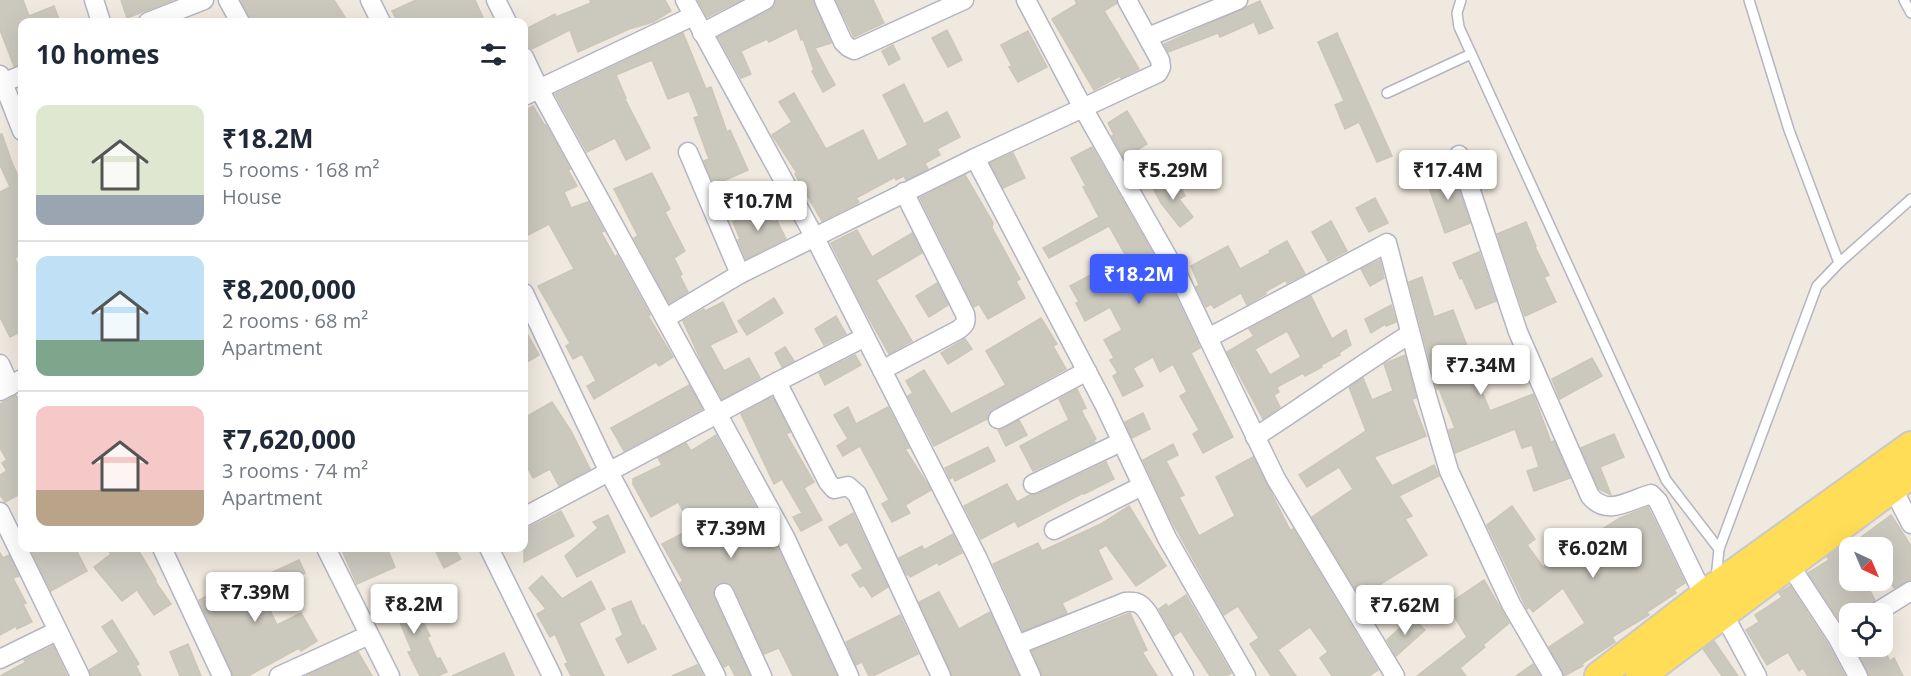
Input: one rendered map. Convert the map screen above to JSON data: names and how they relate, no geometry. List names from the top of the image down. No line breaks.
{"north":"bottom right","page":{"heading":"10 homes","list":[{"name":"₹18.2M","note":"5 rooms · 168 m² · House"},{"name":"₹8,200,000","note":"2 rooms · 68 m² · Apartment"},{"name":"₹7,620,000","note":"3 rooms · 74 m² · Apartment"}],"price":["₹5.29M","₹17.4M","₹10.7M","₹18.2M","₹7.34M","₹7.39M","₹6.02M","₹7.39M","₹8.2M","₹7.62M"]}}
